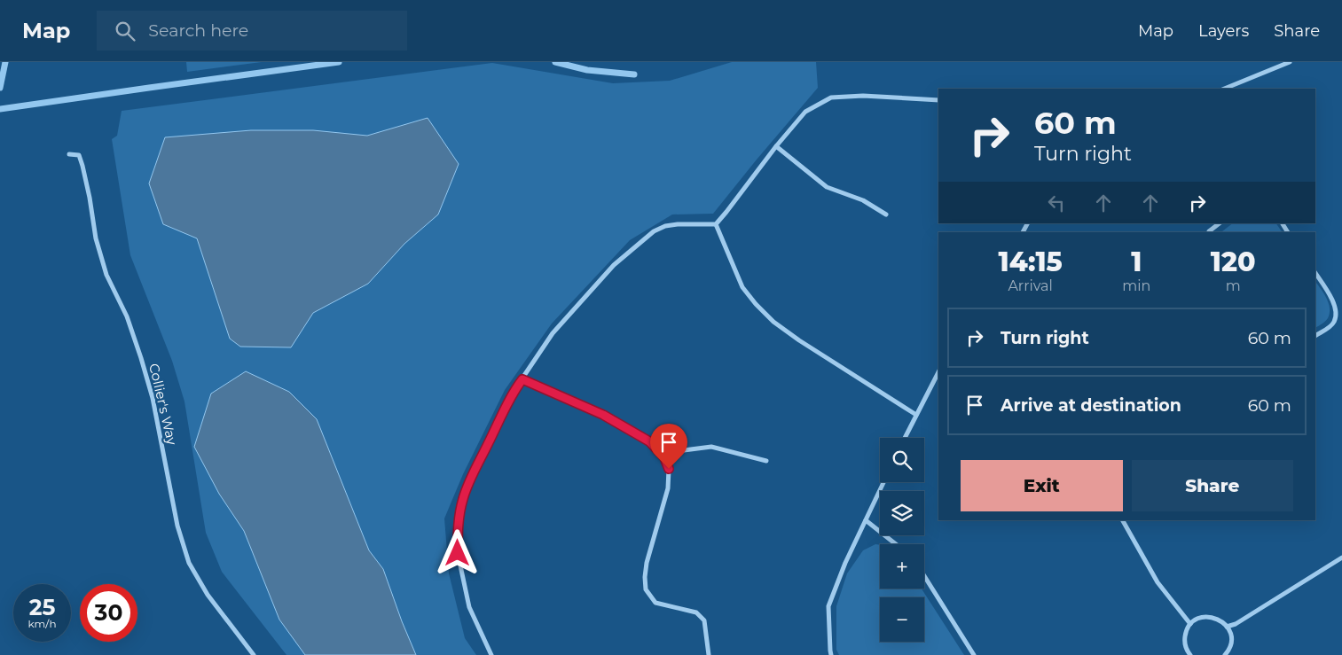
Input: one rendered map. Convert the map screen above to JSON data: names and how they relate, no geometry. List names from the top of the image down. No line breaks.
{"streets":{"street":["Collier's Way"]},"page":{"header":"Map","search":"Search here","nav":["Map","Layers","Share"],"turn":["60 m","Turn right"],"eta":["14:15","Arrival","1","min","120","m"],"list":[{"name":"Turn right","value":"60 m"},{"name":"Arrive at destination","value":"60 m"}],"map_buttons":["+","−"],"buttons":["Exit","Share"],"speed":"25 km/h","limit":"30"}}
